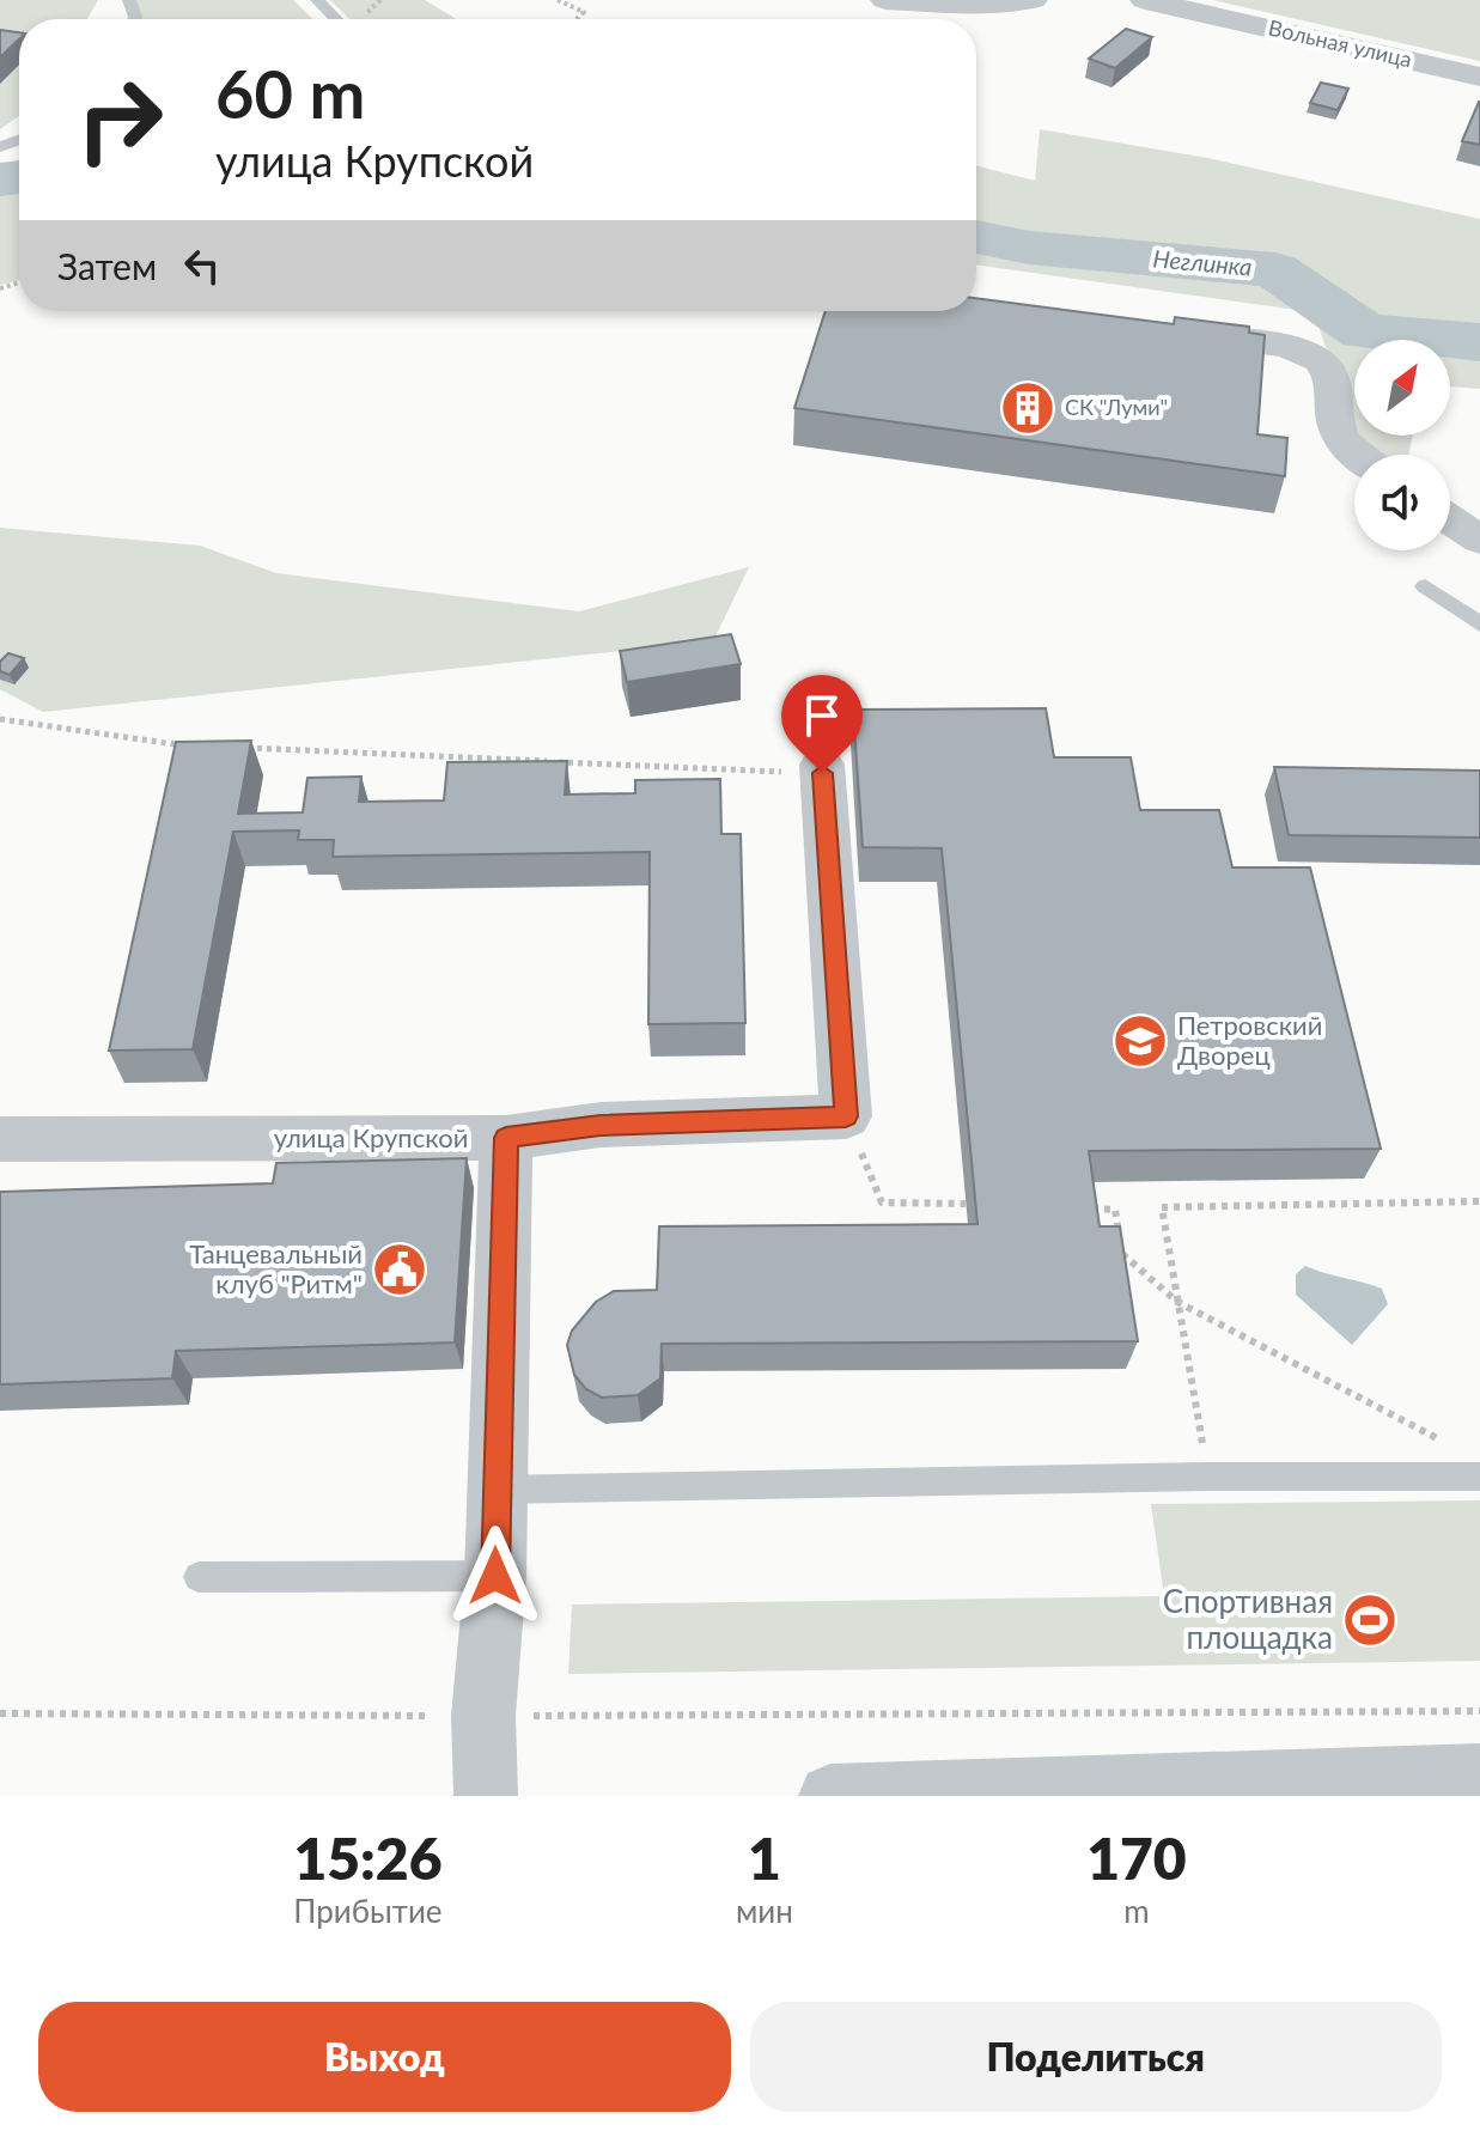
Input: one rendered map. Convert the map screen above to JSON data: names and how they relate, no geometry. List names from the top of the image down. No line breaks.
{"streets":{"street":["Вольная улица","улица Крупской"]},"water":["Неглинка"],"places":{"building":["СК \"Луми\""],"school or university":["Петровский Дворец"],"public building":["Танцевальный клуб \"Ритм\""],"sports":["Спортивная площадка"]},"north":"top right","page":{"turn":["60 m","улица Крупской"],"then":"Затем","eta":["15:26","Прибытие","1","мин","170","m"],"buttons":["Выход","Поделиться"]}}
